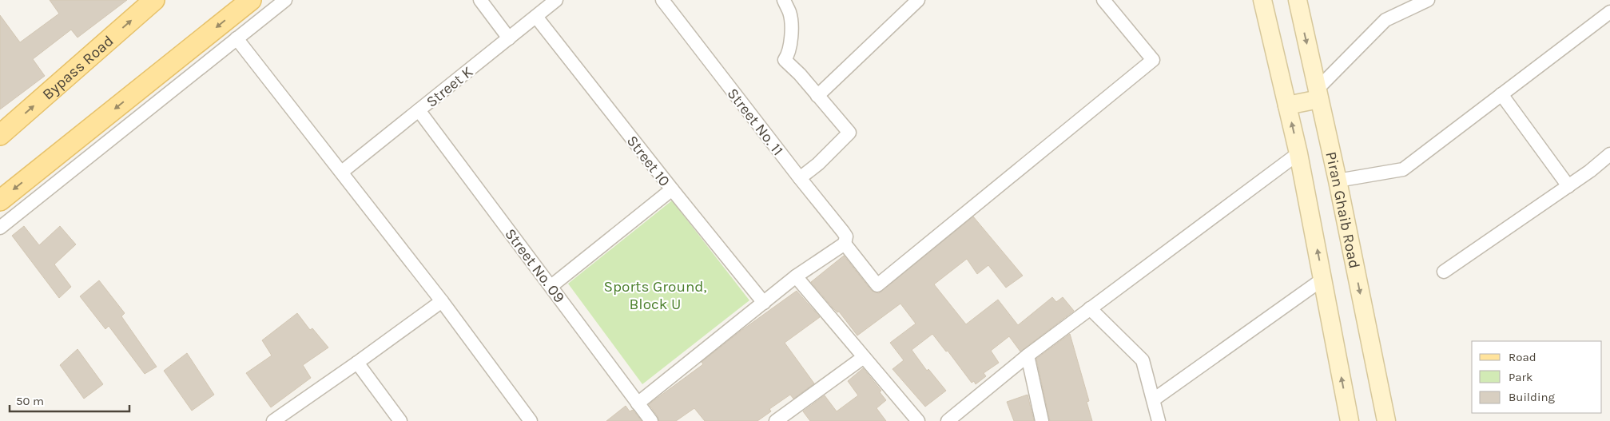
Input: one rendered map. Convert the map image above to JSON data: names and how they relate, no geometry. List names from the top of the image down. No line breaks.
{"streets":{"main road":["Bypass Road","Piran Ghaib Road"],"street":["Street K","Street No. 11","Street 10","Street No. 09"]},"crossings":[["Street K","Street 10"],["Street K","Street No. 09"]],"parks":["Sports Ground, Block U"],"legend":["Road","Park","Building"],"scale_bar":"50 m"}
